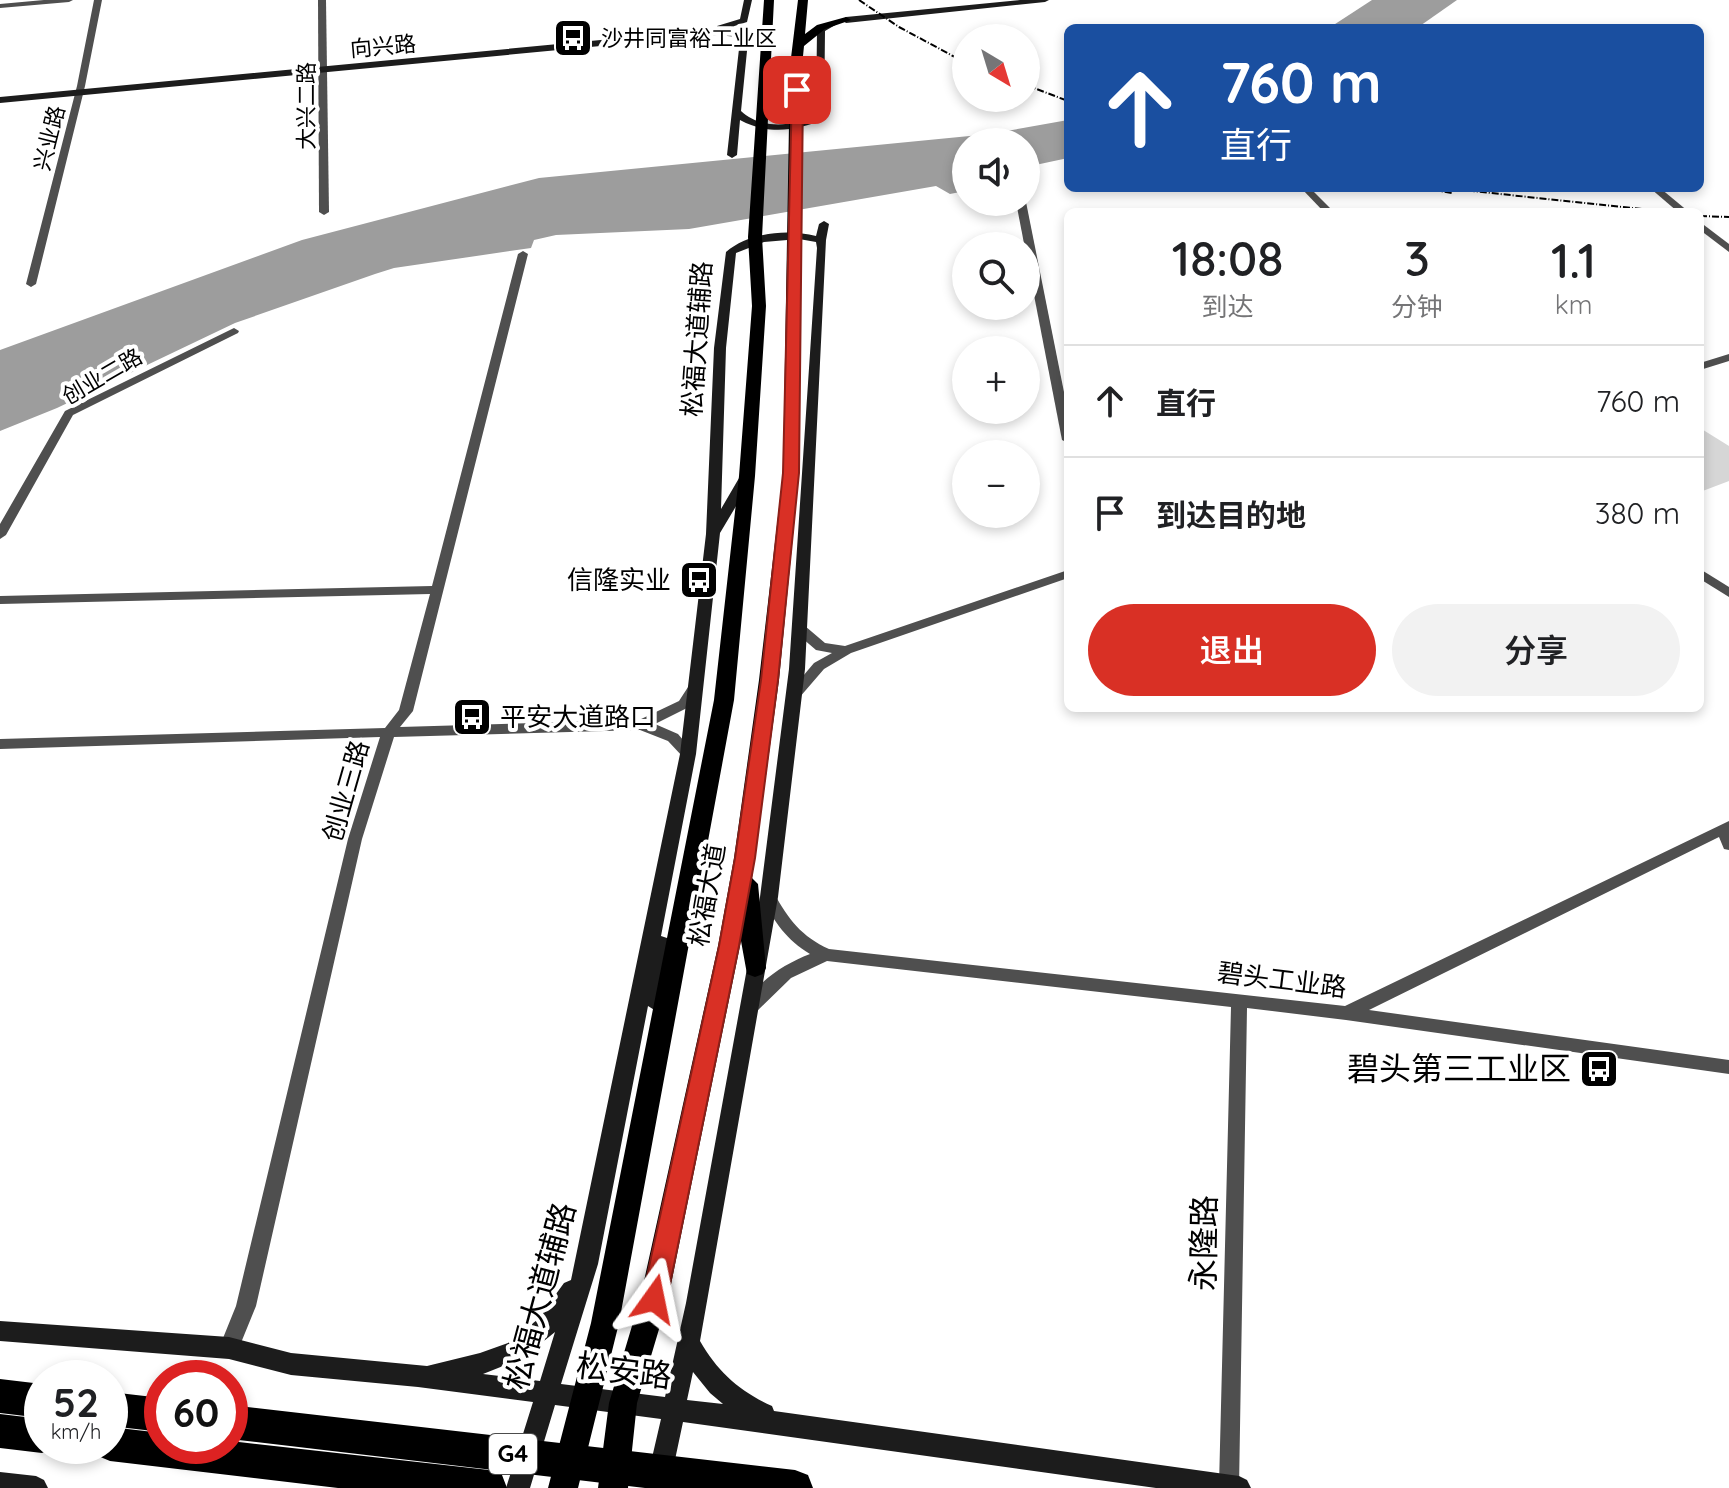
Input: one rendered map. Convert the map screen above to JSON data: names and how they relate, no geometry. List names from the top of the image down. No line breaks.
{"streets":{"highway":["G4"],"main road":["向兴路","松福大道辅路","松福大道","松安路"],"street":["大兴二路","兴业路","创业二路","创业三路","碧头工业路","永隆路"]},"crossings":[["向兴路","大兴二路"],["向兴路","兴业路"],["松福大道辅路","松福大道"],["松福大道辅路","松安路"],["创业三路","松安路"],["松福大道","松安路"],["碧头工业路","永隆路"],["永隆路","松安路"]],"places":{"bus stop":["沙井同富裕工业区","信隆实业","平安大道路口","碧头第三工业区"]},"north":"bottom right","page":{"map_buttons":["+","−"],"turn":["760 m","直行"],"eta":["18:08","到达","3","分钟","1.1","km"],"list":[{"name":"直行","value":"760 m"},{"name":"到达目的地","value":"380 m"}],"buttons":["退出","分享"],"speed":"52 km/h","limit":"60"}}
